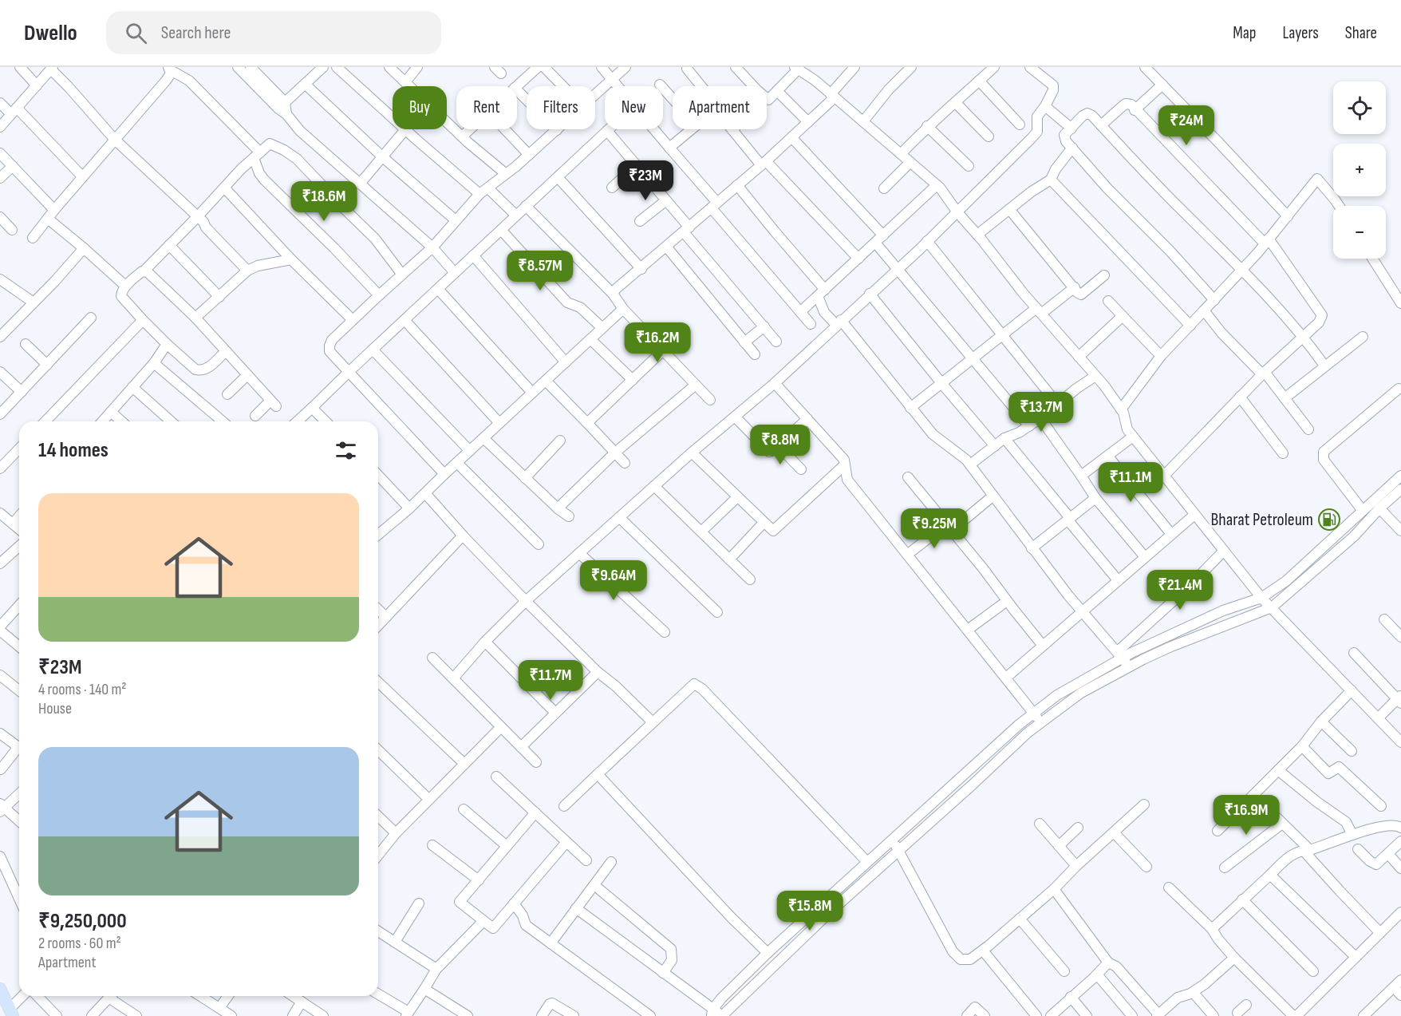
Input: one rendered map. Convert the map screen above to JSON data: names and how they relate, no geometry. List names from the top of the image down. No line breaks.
{"places":{"fuel station":["Bharat Petroleum"]},"page":{"header":"Dwello","search":"Search here","nav":["Map","Layers","Share"],"map_buttons":["+","−"],"chip":["Buy","Rent","Filters","New","Apartment"],"price":["₹24M","₹23M","₹18.6M","₹8.57M","₹16.2M","₹13.7M","₹8.8M","₹11.1M","₹9.25M","₹9.64M","₹21.4M","₹11.7M","₹16.9M","₹15.8M"],"heading":"14 homes","list":[{"name":"₹23M","note":"4 rooms · 140 m² · House"},{"name":"₹9,250,000","note":"2 rooms · 60 m² · Apartment"}]}}
